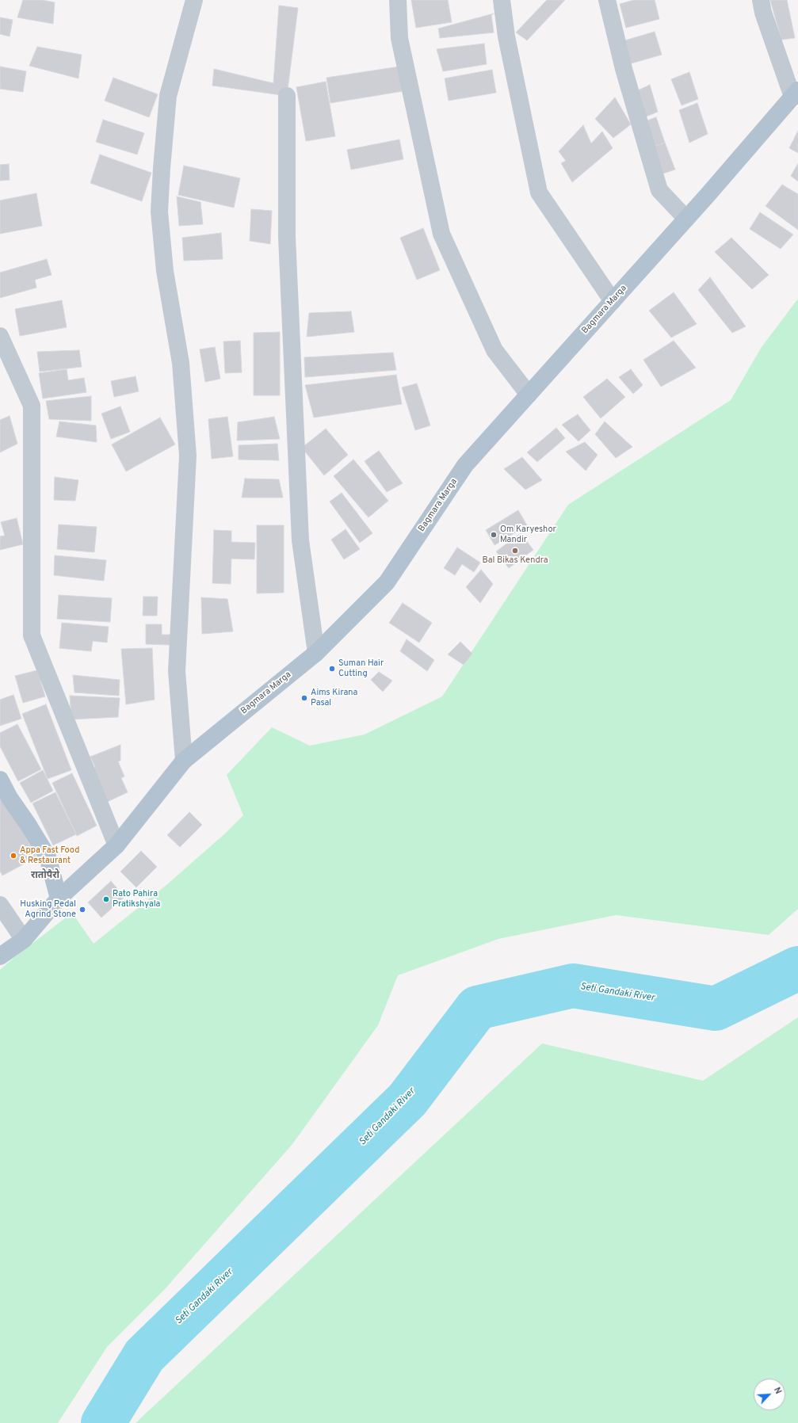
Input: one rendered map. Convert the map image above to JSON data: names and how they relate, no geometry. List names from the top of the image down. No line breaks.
{"streets":{"main road":["Bagmara Marga"]},"districts":["रातोपैरो"],"water":["Seti Gandaki River"],"places":["Om Karyeshor Mandir","Bal Bikas Kendra","Suman Hair Cutting","Aims Kirana Pasal","Appa Fast Food & Restaurant","Rato Pahira Pratikshyala","Husking Pedal Agrind Stone"],"north":"top right"}
